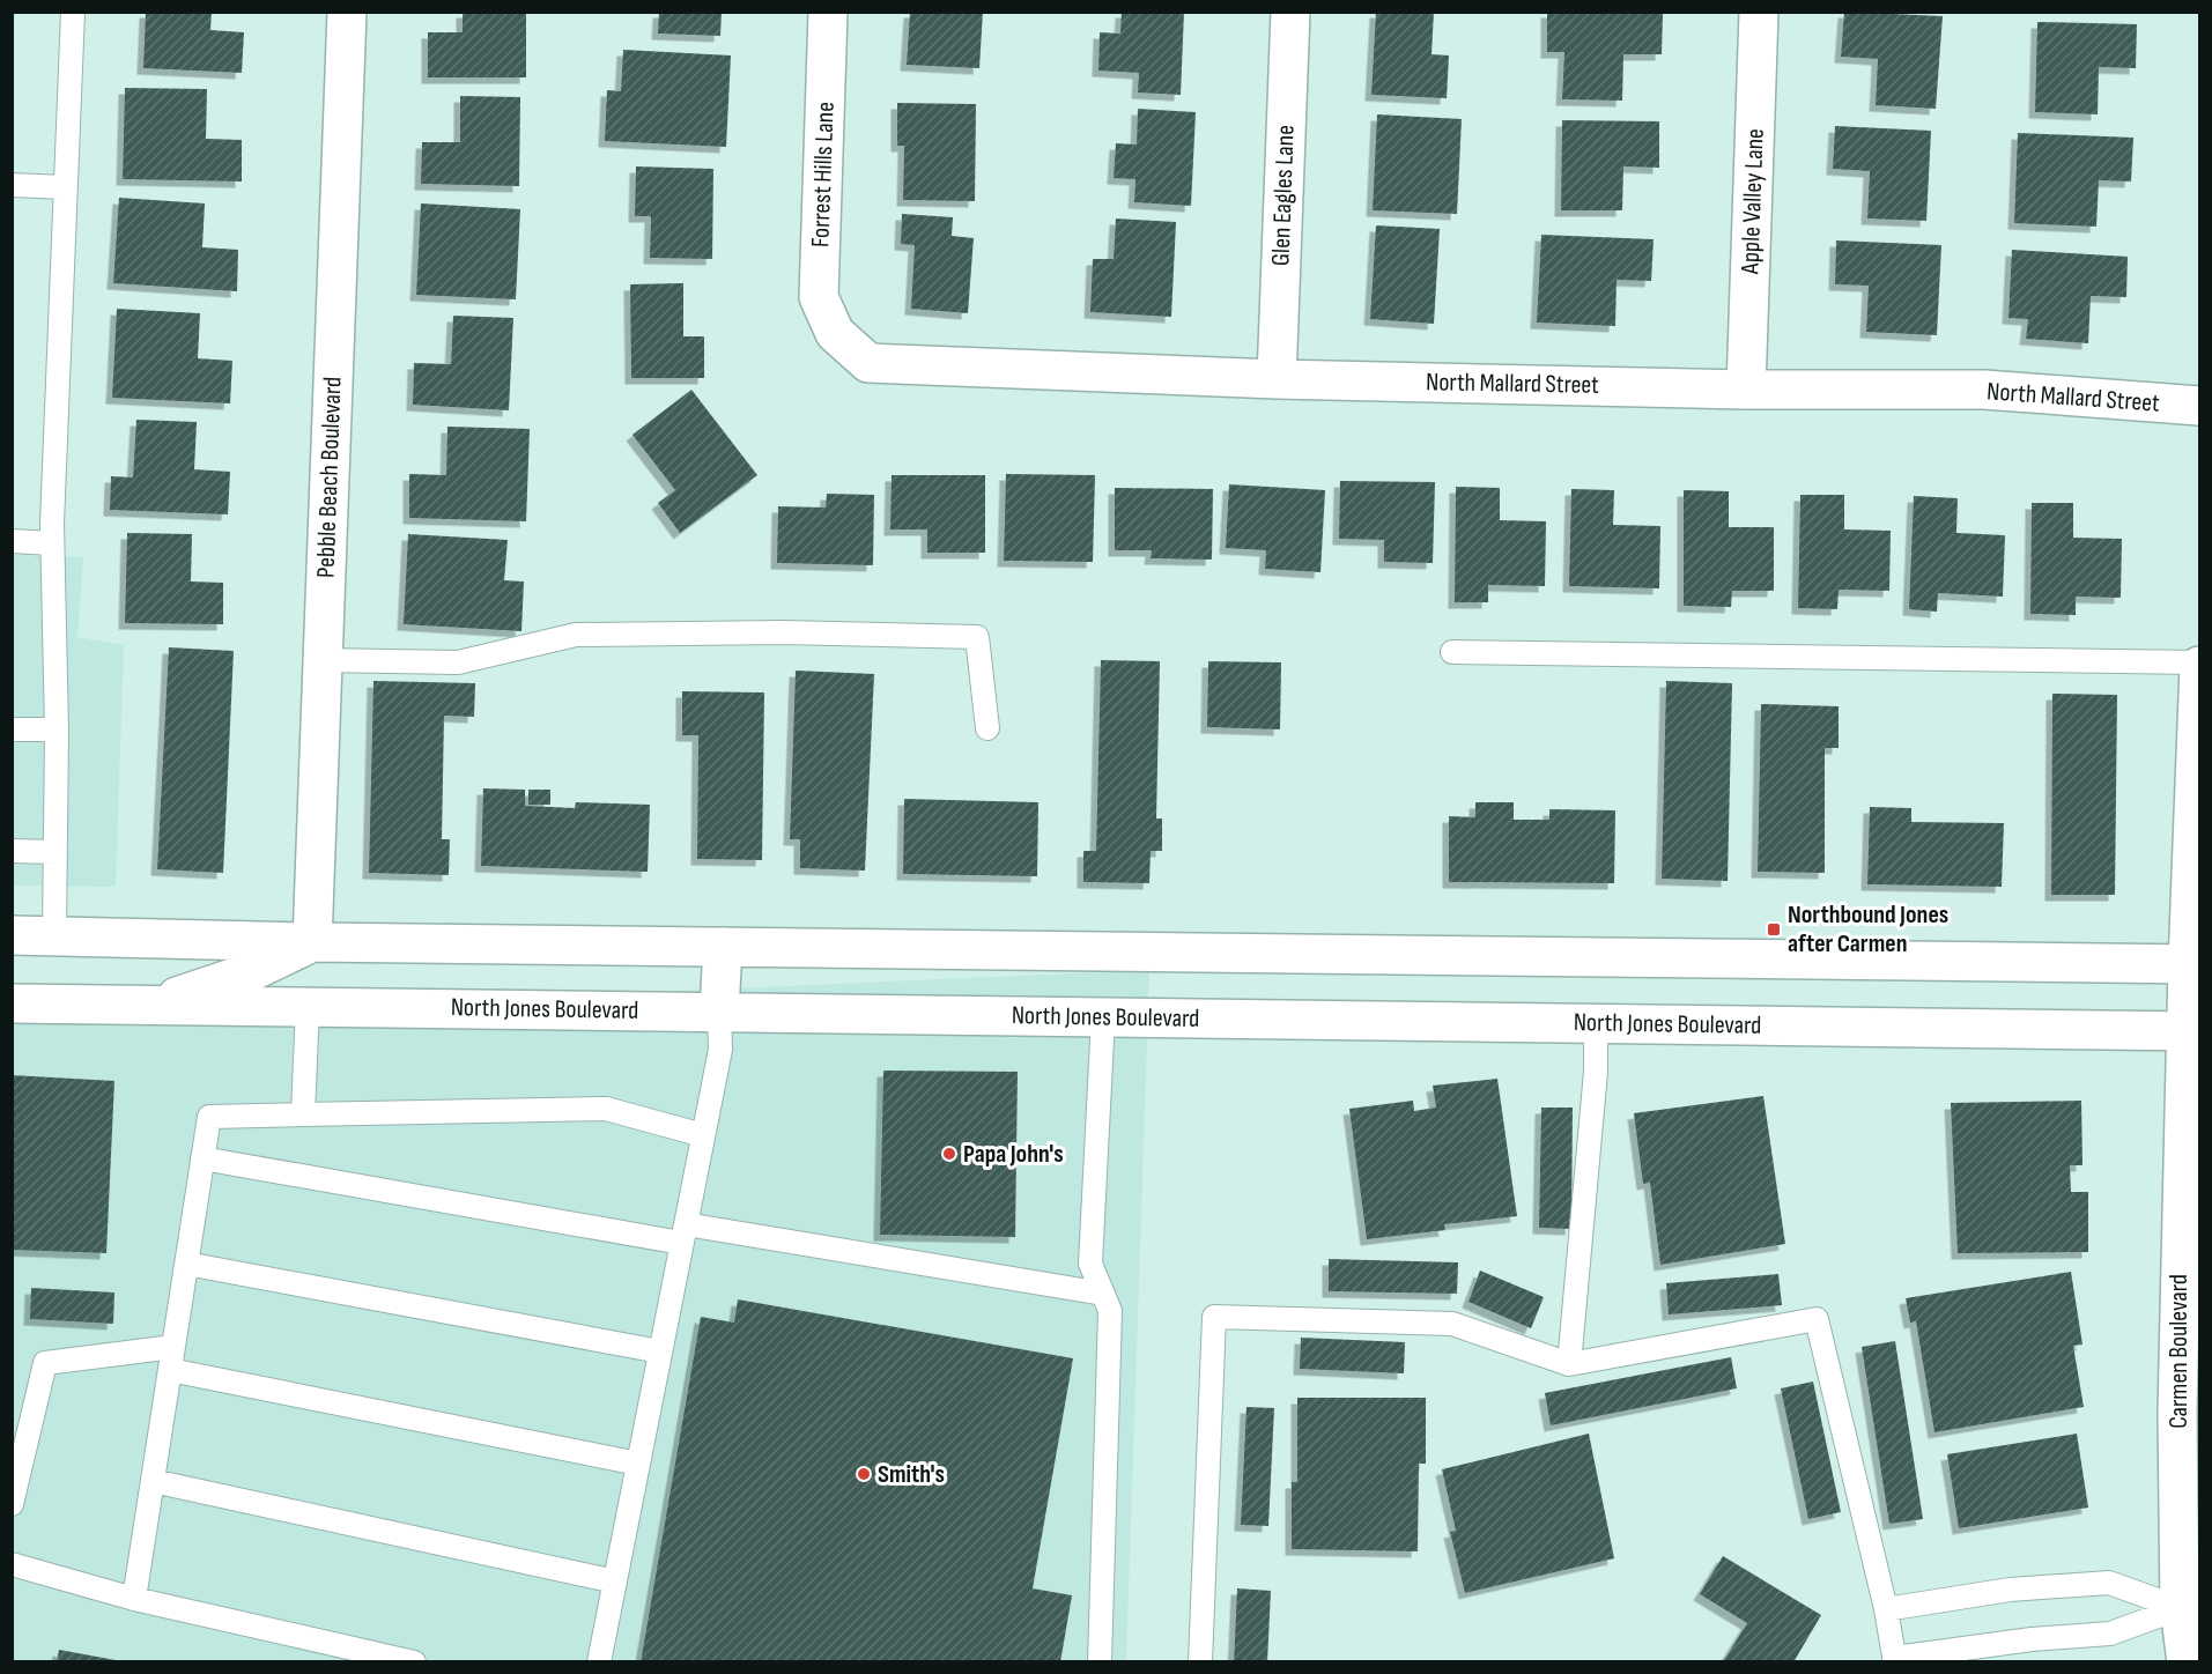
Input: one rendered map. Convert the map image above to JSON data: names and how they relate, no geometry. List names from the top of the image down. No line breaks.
{"streets":{"main road":["Forrest Hills Lane","Glen Eagles Lane","Apple Valley Lane","North Mallard Street","Pebble Beach Boulevard","North Jones Boulevard","Carmen Boulevard"]},"crossings":[["Forrest Hills Lane","North Mallard Street"],["Glen Eagles Lane","North Mallard Street"],["Apple Valley Lane","North Mallard Street"],["North Jones Boulevard","Carmen Boulevard"]],"places":{"transit":["Northbound Jones after Carmen"],"other":["Papa John's","Smith's"]}}
